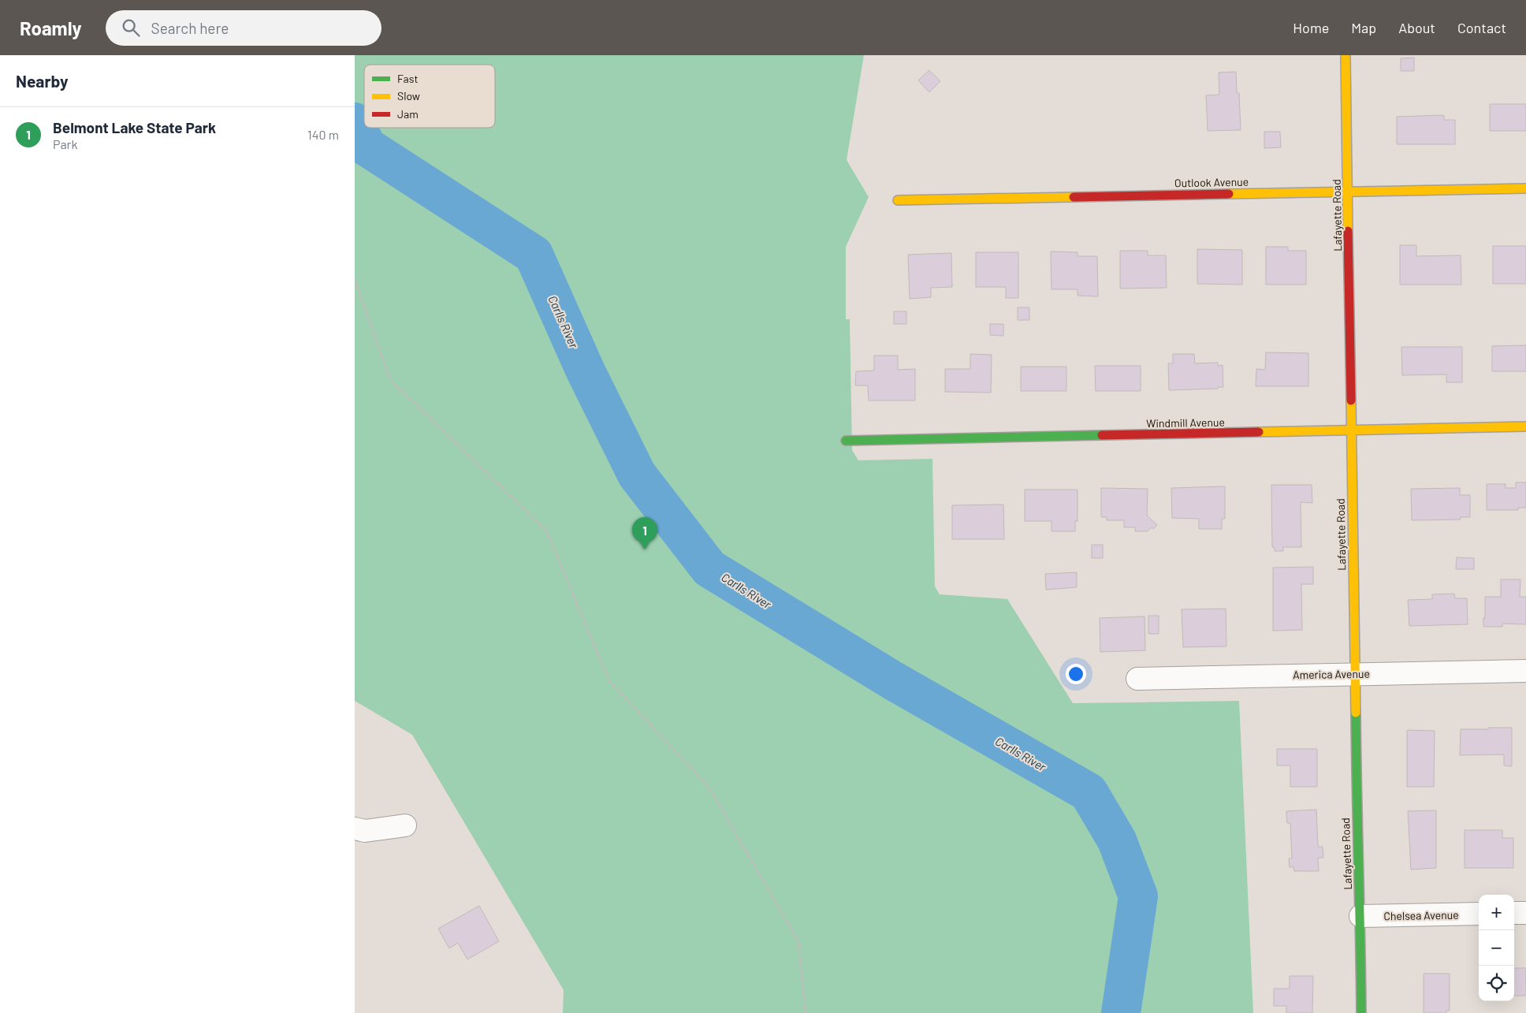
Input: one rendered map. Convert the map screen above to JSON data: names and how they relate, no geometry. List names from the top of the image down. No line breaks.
{"streets":{"street":["Outlook Avenue","Lafayette Road","Windmill Avenue","America Avenue","Chelsea Avenue"]},"crossings":[["Outlook Avenue","Lafayette Road"],["Lafayette Road","Windmill Avenue"],["Lafayette Road","America Avenue"],["Lafayette Road","Chelsea Avenue"]],"water":["Carlls River"],"legend":["Fast","Slow","Jam"],"page":{"header":"Roamly","search":"Search here","nav":["Home","Map","About","Contact"],"heading":"Nearby","list":[{"mark":"1","name":"Belmont Lake State Park","note":"Park","value":"140 m"}],"pins":"1","map_buttons":["+","−"]}}
